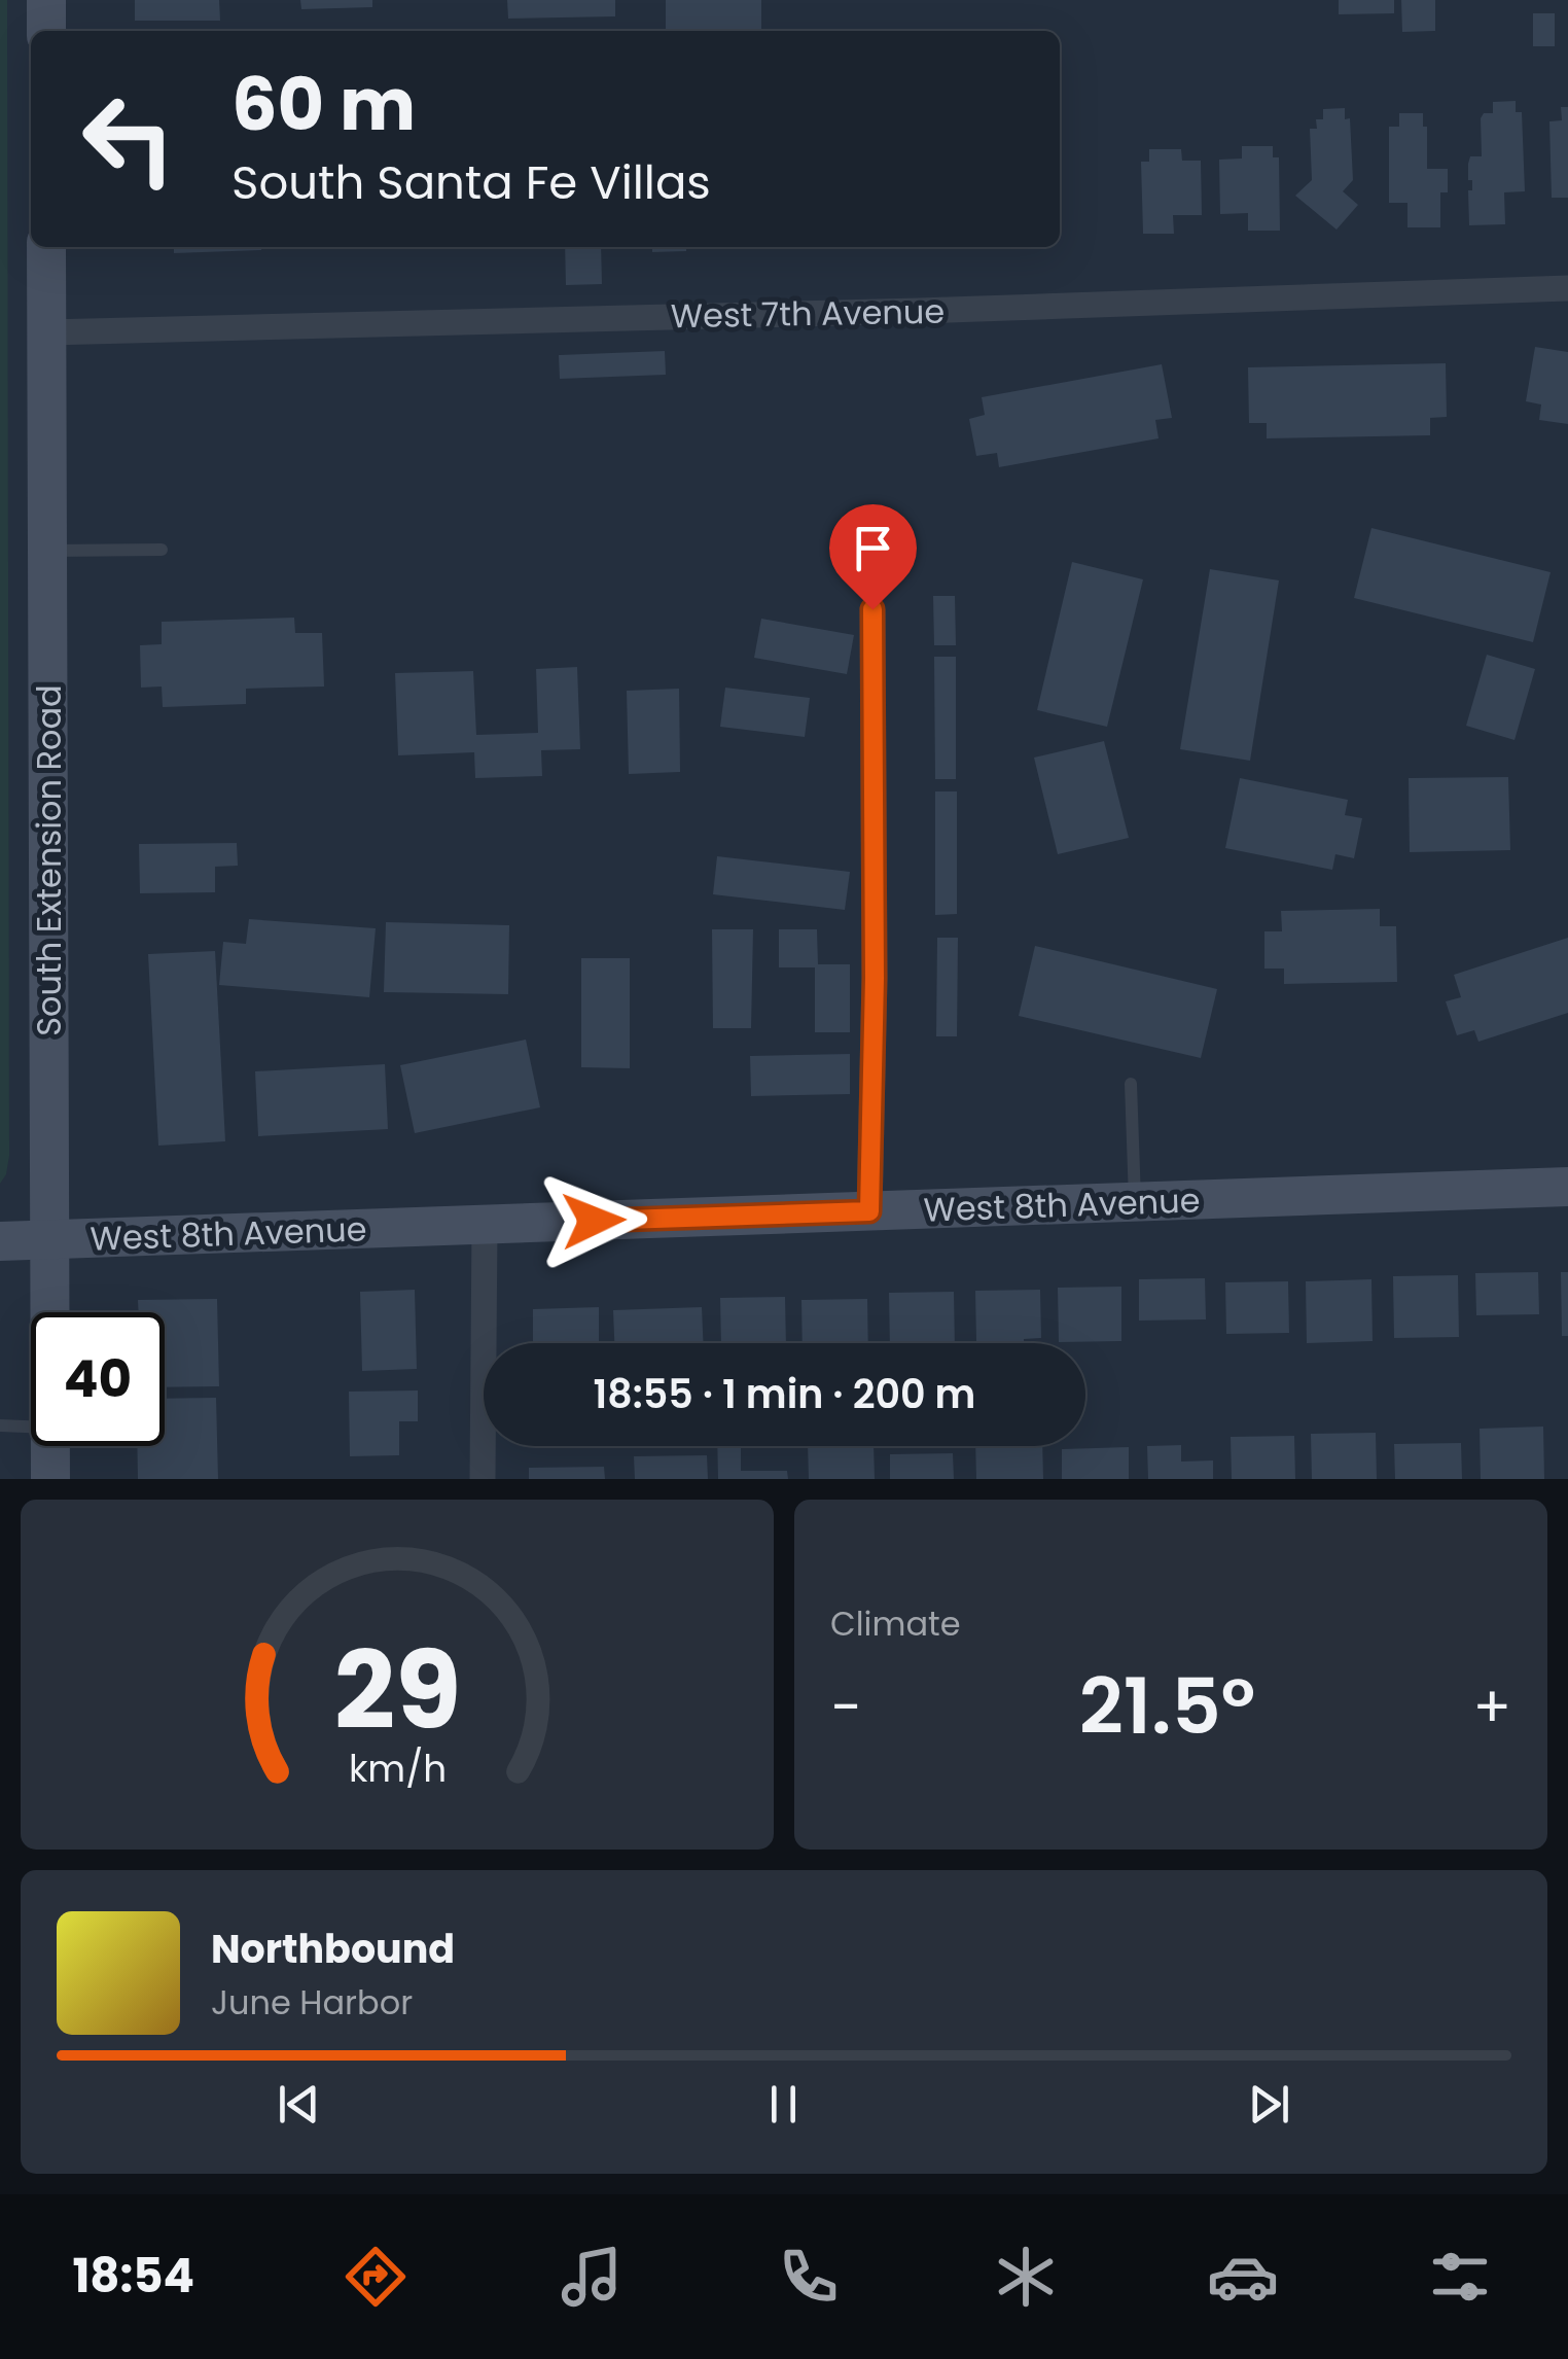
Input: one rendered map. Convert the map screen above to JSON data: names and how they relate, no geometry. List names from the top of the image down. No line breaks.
{"streets":{"street":["West 7th Avenue","South Extension Road","West 8th Avenue"]},"crossings":[["West 7th Avenue","South Extension Road"],["South Extension Road","West 8th Avenue"]],"page":{"turn":["60 m","South Santa Fe Villas"],"limit":"40","trip":"18:55 · 1 min · 200 m","tile":"Climate","heat":["−","21.5°","+"],"song":["Northbound","June Harbor"],"tabs":"18:54","gauge":["29","km/h"]}}
